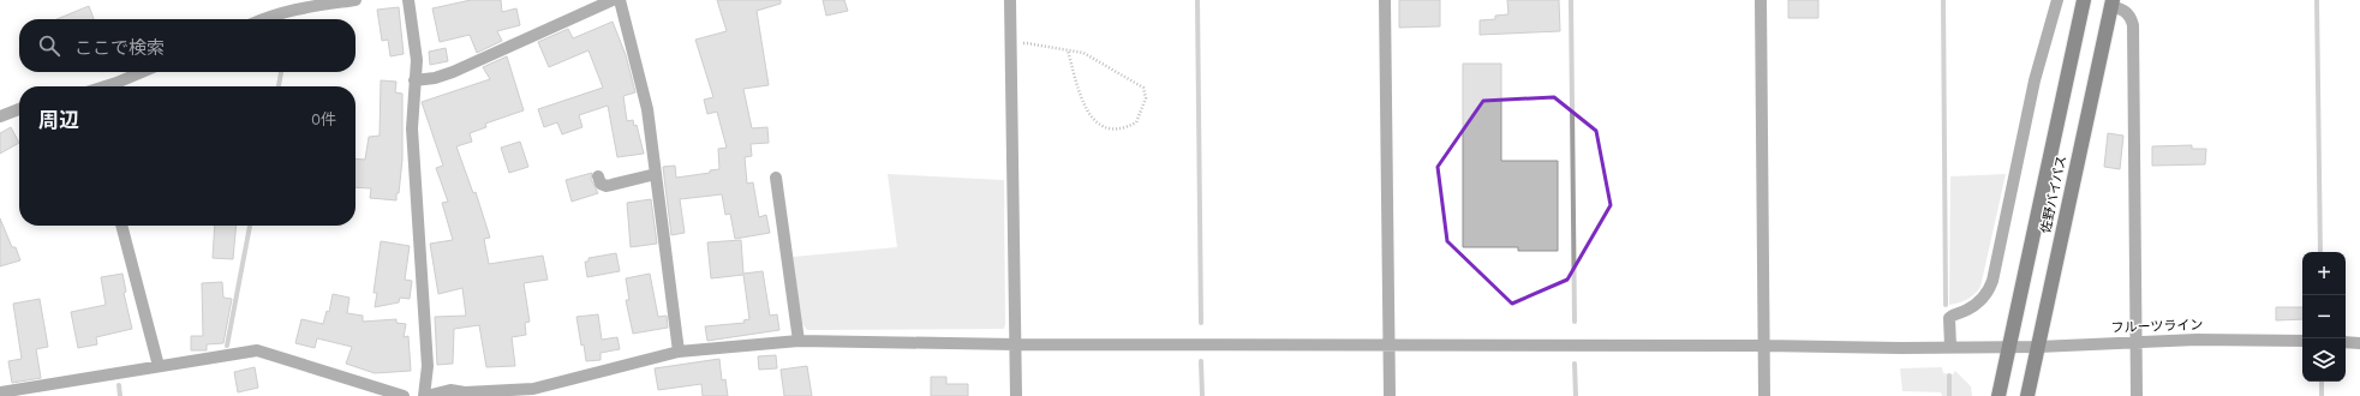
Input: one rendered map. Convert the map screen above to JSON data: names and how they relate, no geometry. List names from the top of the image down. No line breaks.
{"streets":{"highway":["佐野バイパス"],"street":["フルーツライン"]},"crossings":[["佐野バイパス","フルーツライン"]],"page":{"search":"ここで検索","heading":["周辺","0件"],"map_buttons":["+","−"]}}
